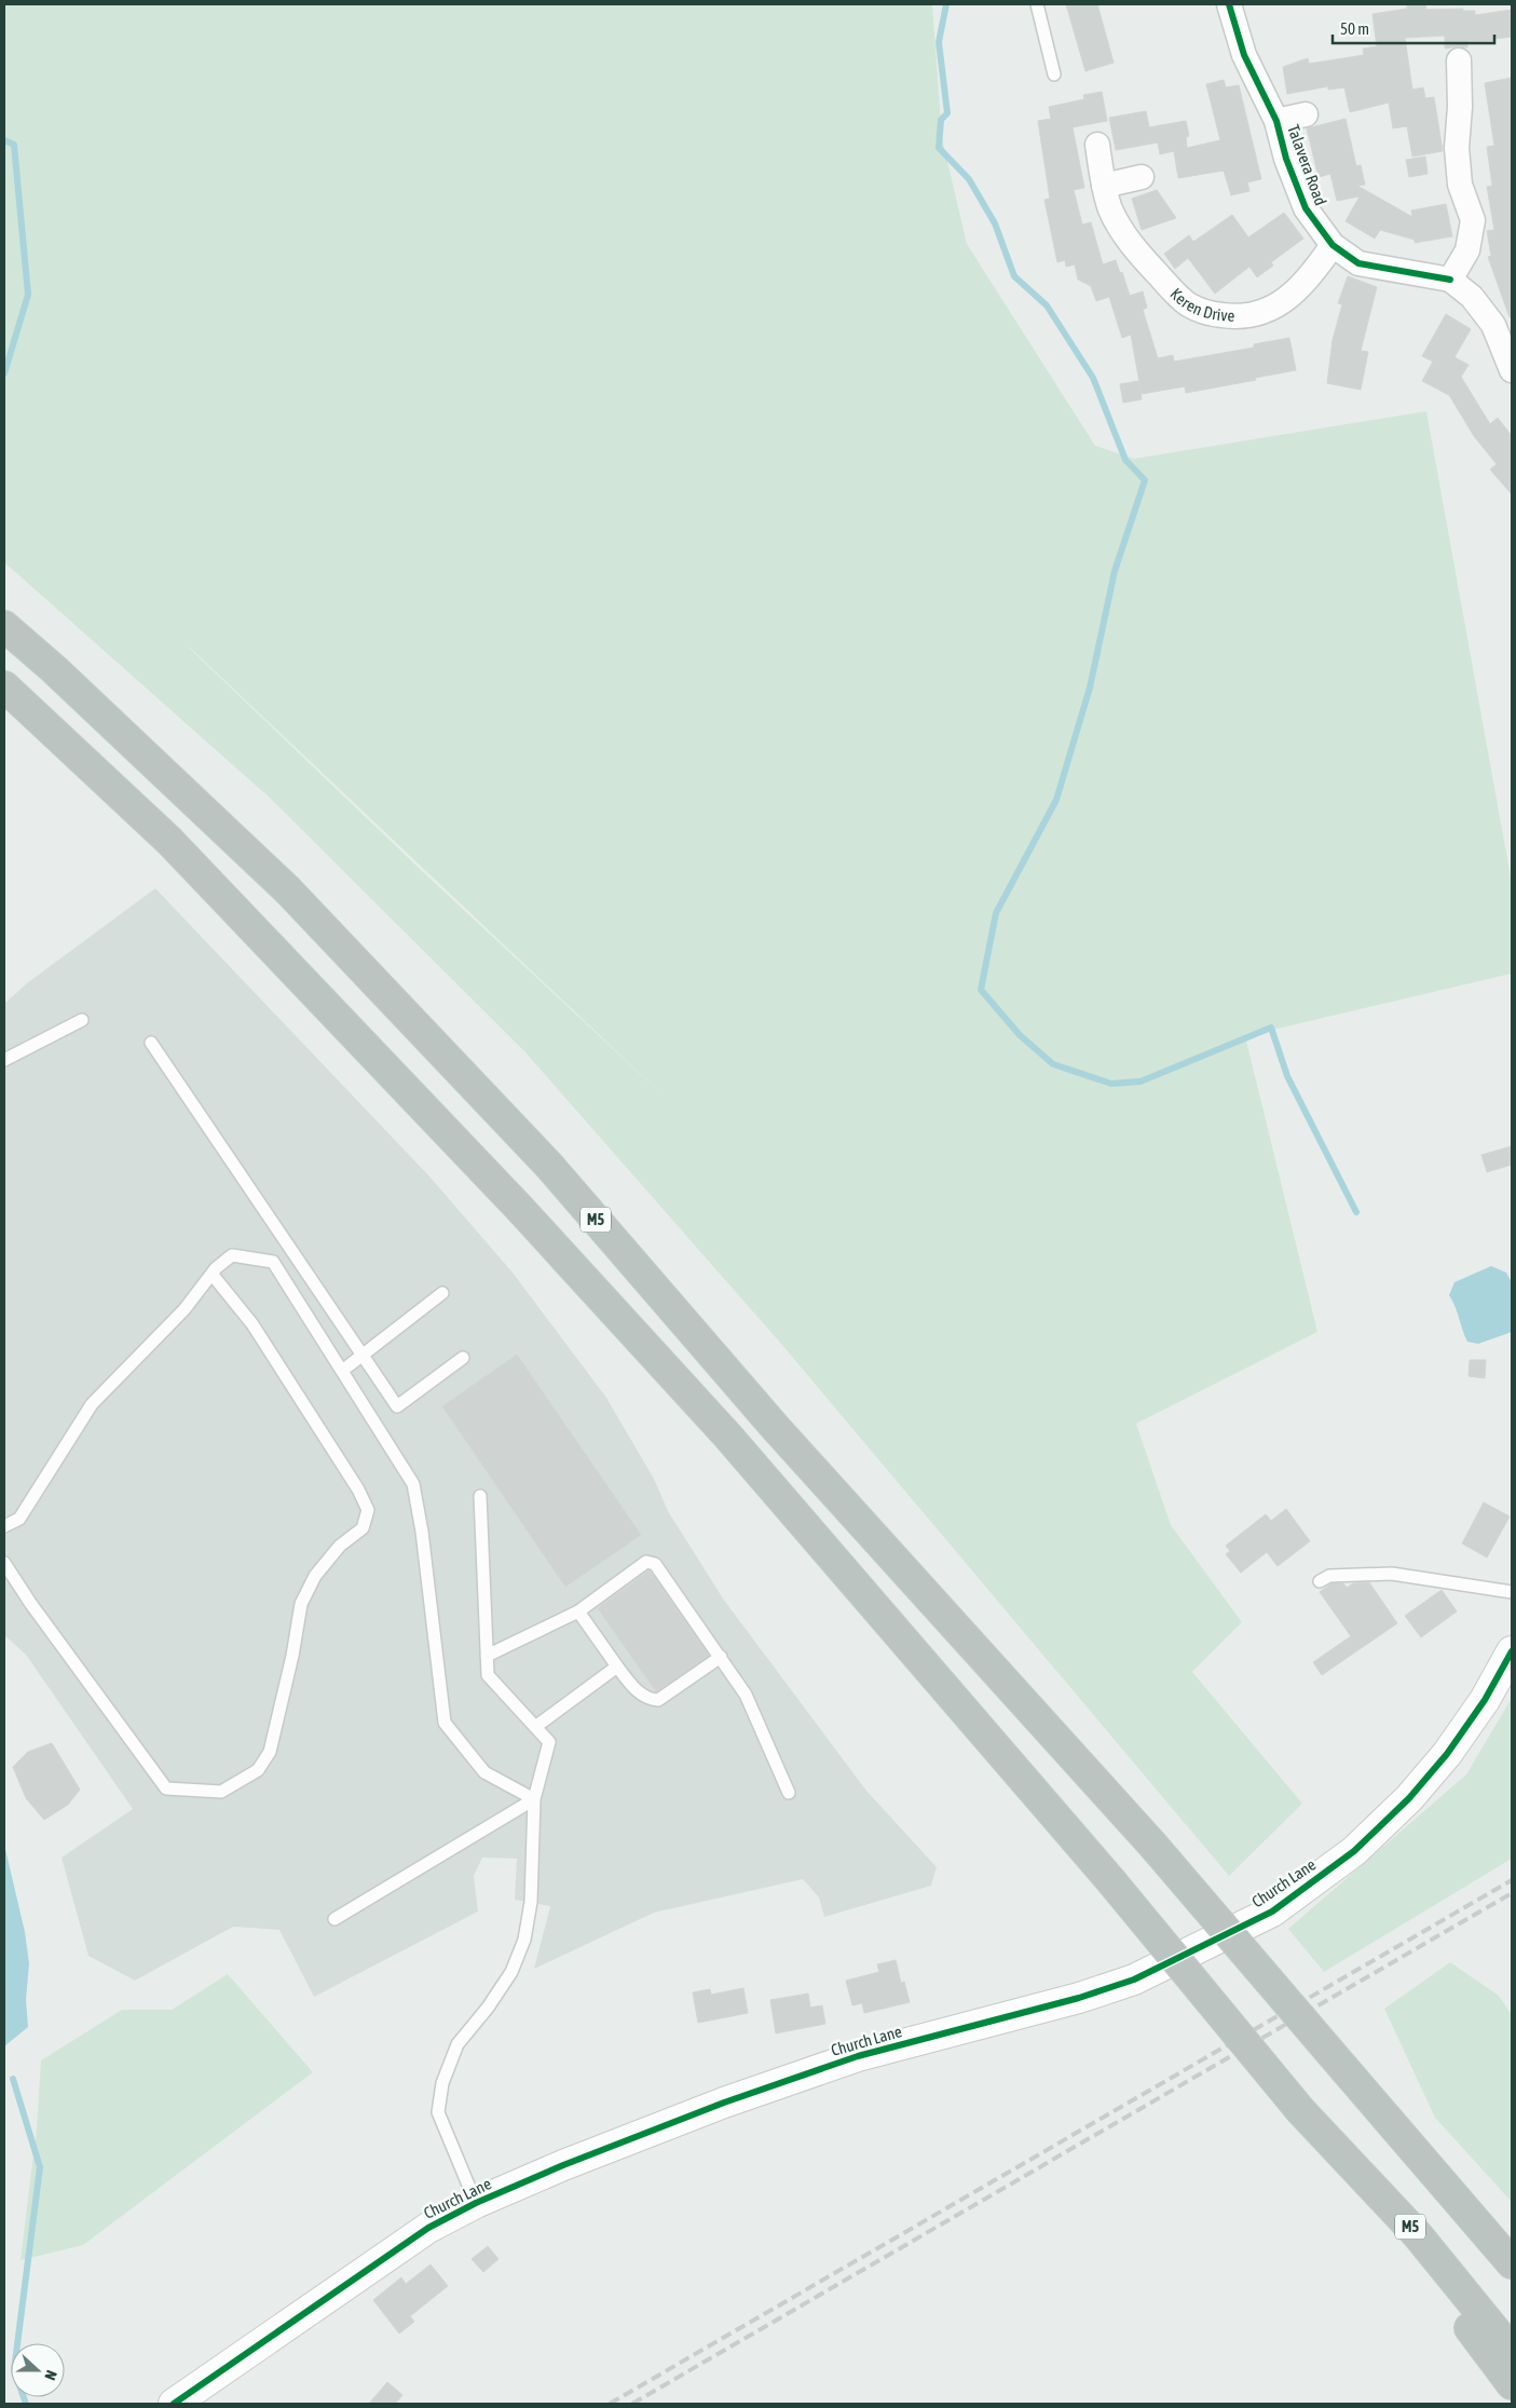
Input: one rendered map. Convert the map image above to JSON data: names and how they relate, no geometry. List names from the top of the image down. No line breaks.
{"streets":{"highway":["M5"],"street":["Talavera Road","Keren Drive","Church Lane"]},"crossings":[["Talavera Road","Keren Drive"]],"scale_bar":"50 m","north":"right"}
